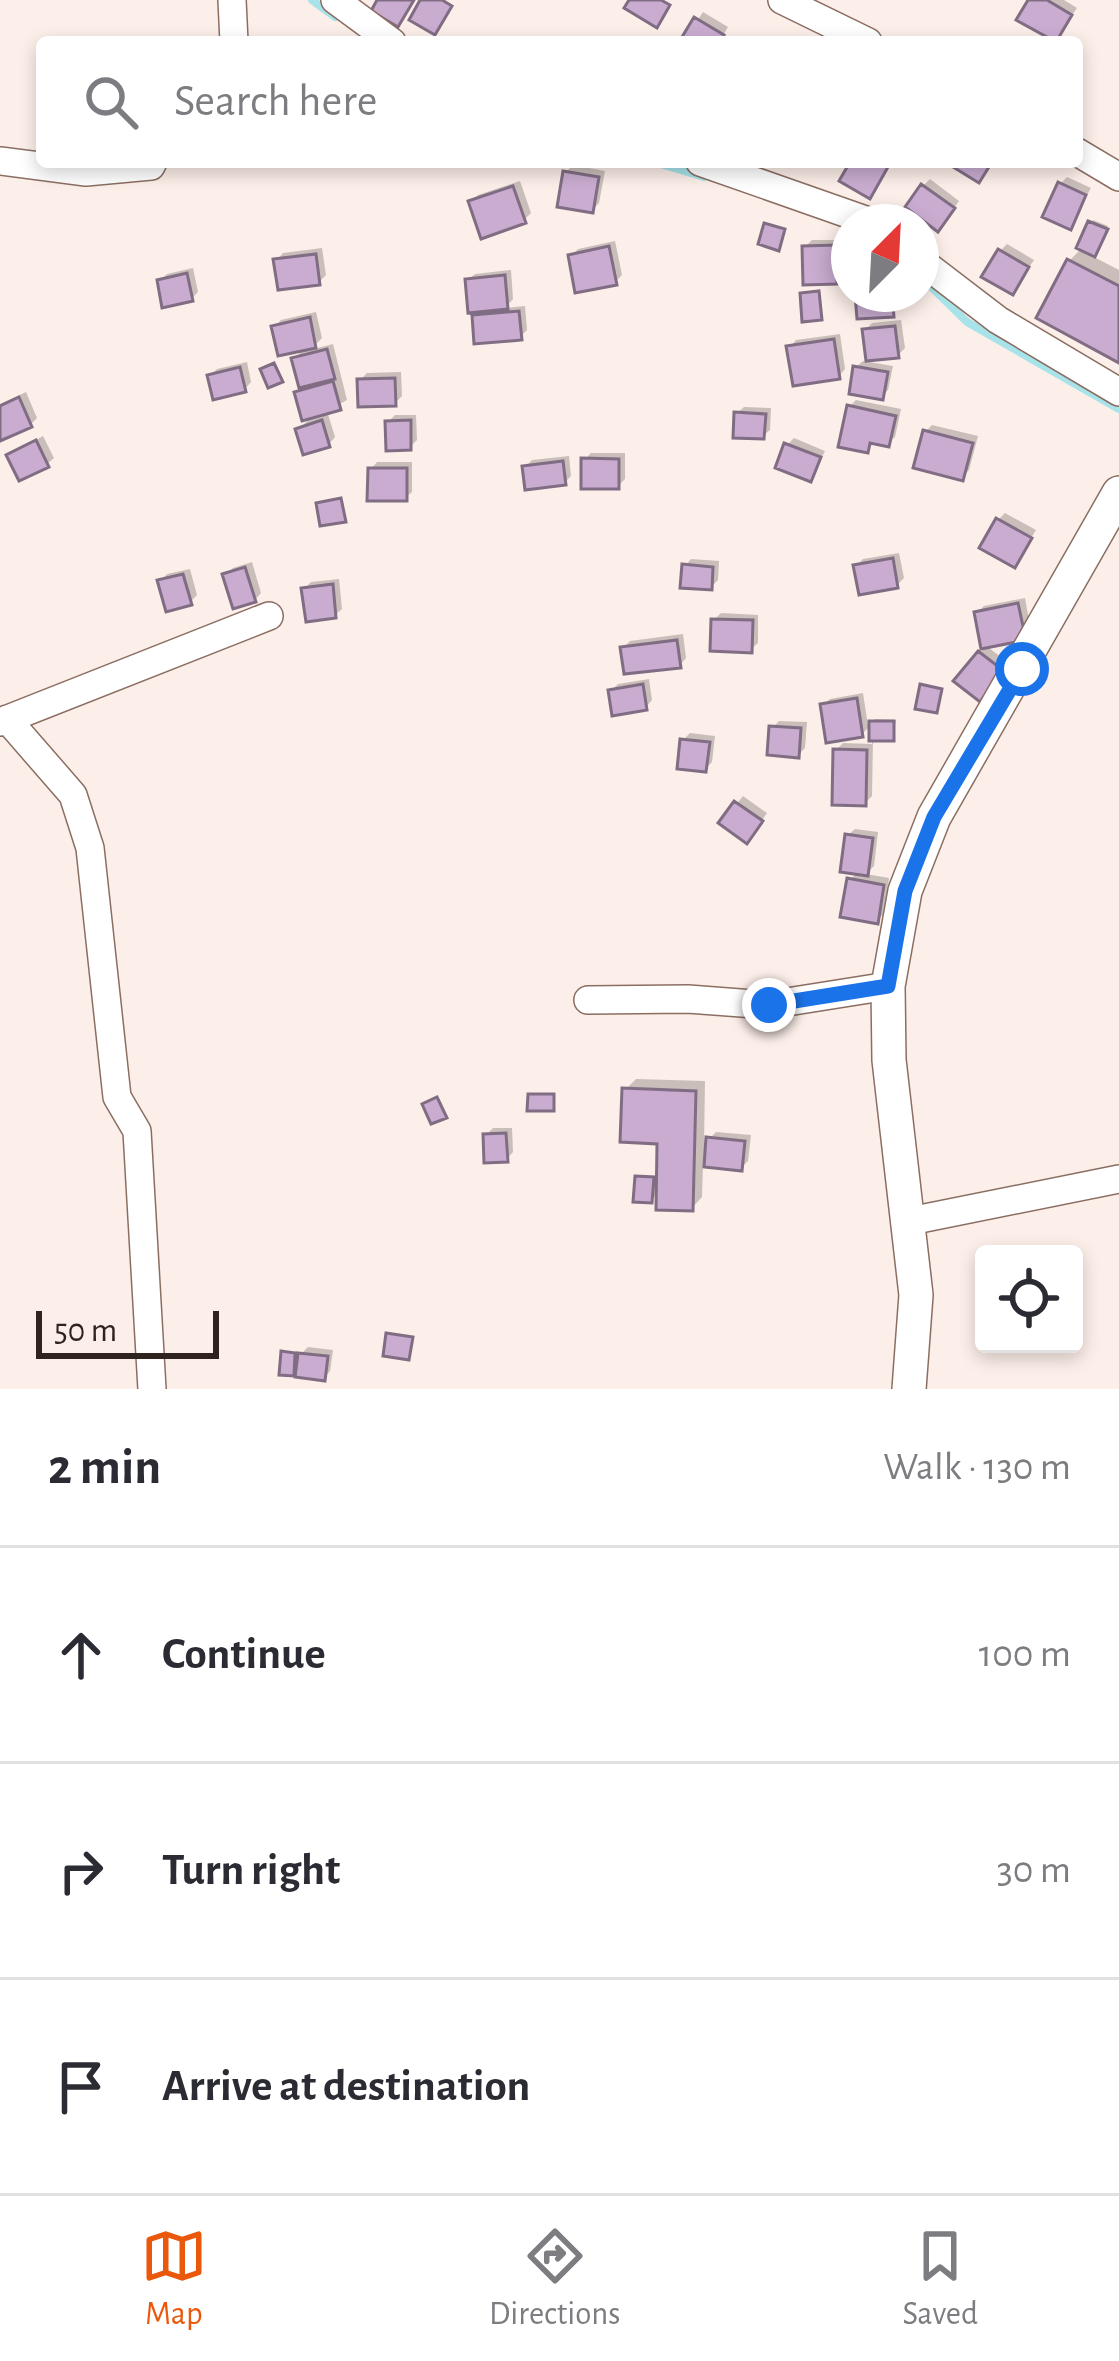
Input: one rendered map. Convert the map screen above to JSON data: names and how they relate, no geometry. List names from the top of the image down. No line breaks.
{"scale_bar":"50 m","north":"top right","page":{"search":"Search here","scale":"50 m","heading":["2 min","Walk · 130 m"],"list":[["Continue","100 m"],["Turn right","30 m"],"Arrive at destination"],"nav":["Map","Directions","Saved"]}}
